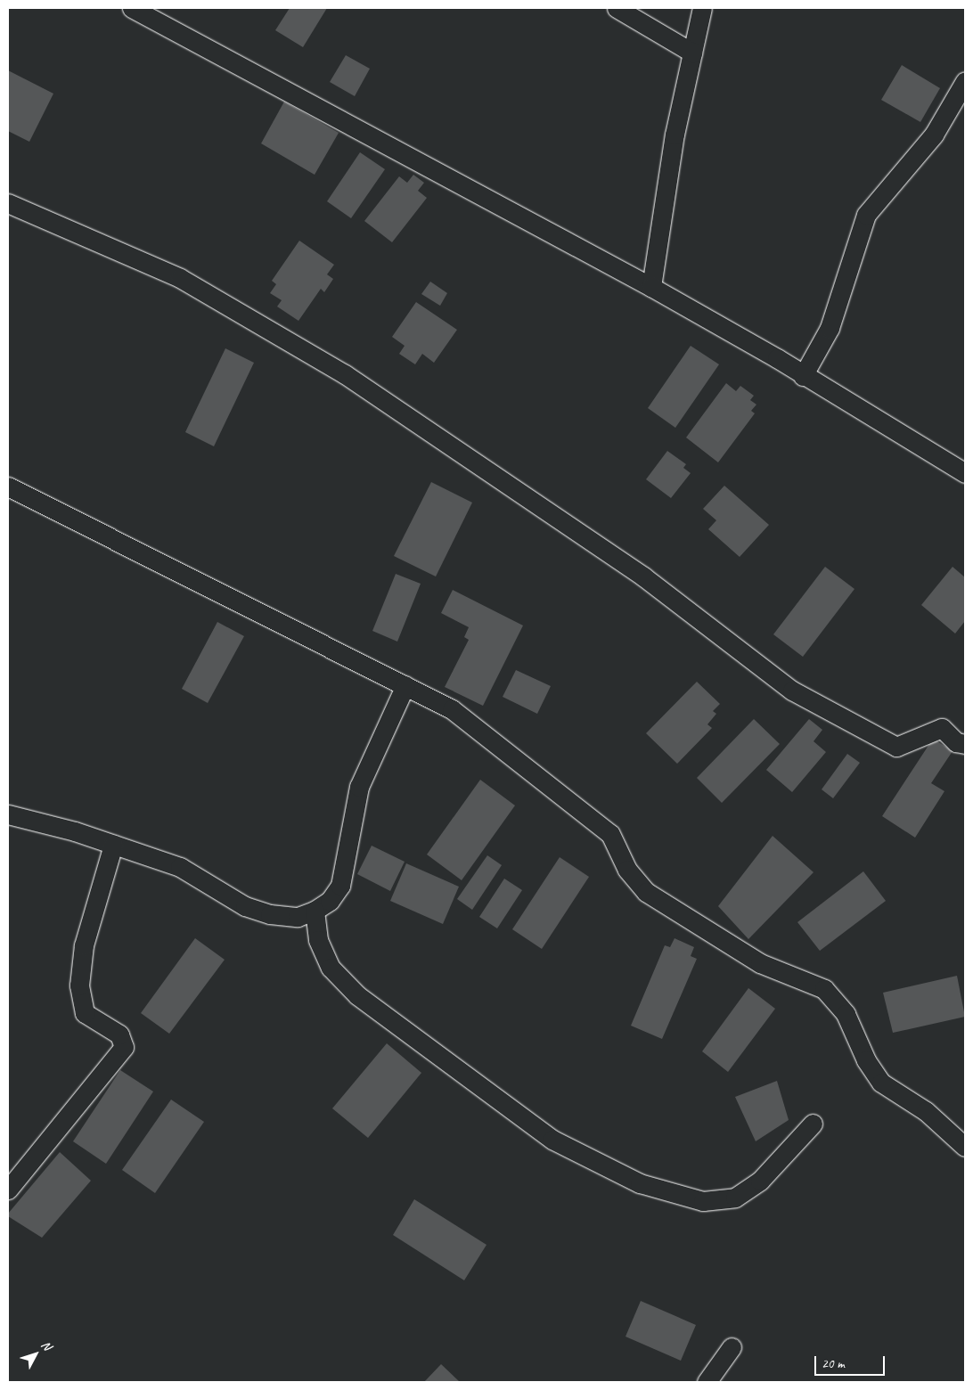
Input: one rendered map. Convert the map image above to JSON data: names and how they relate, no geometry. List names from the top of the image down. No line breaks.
{"scale_bar":"20 m","north":"top right"}
